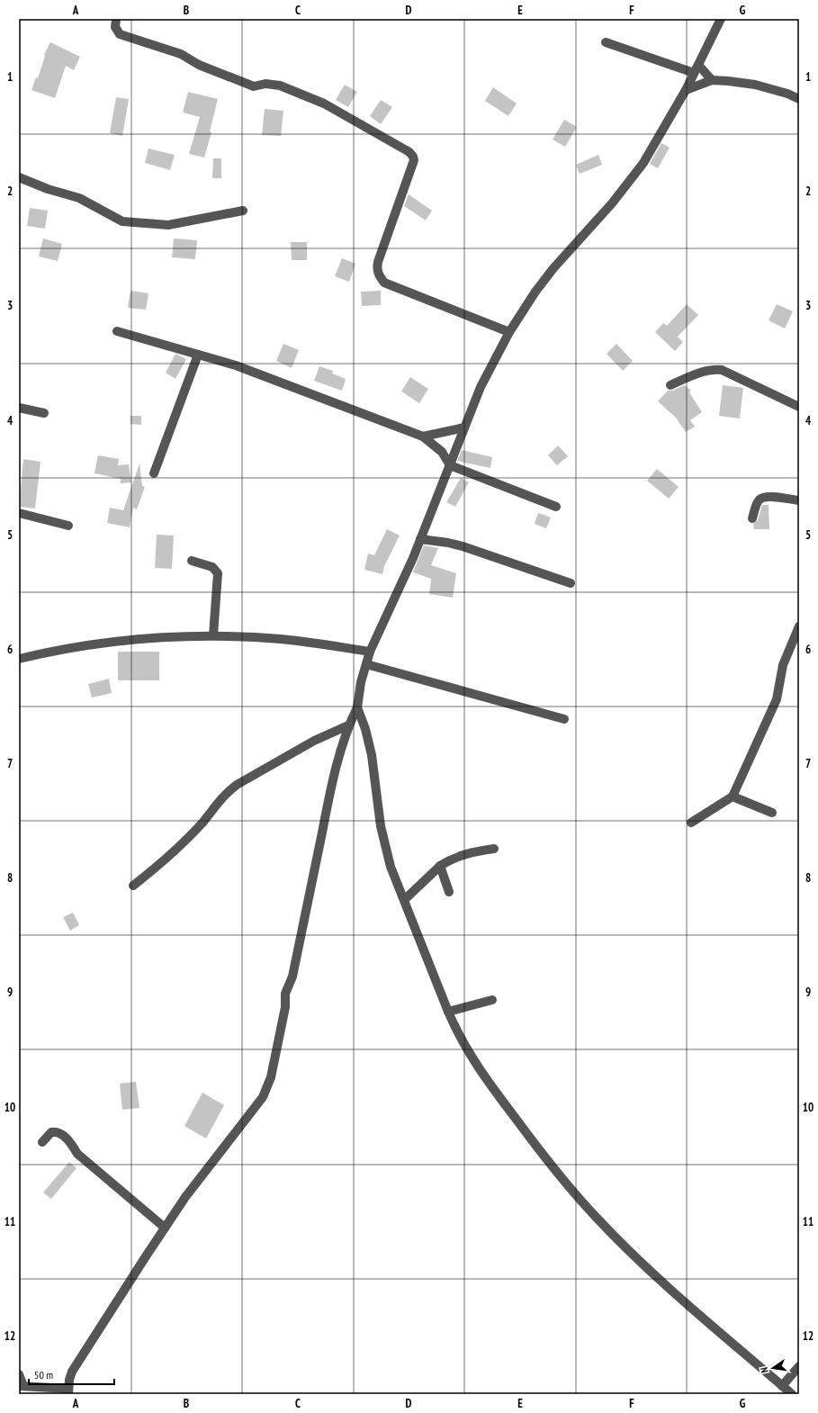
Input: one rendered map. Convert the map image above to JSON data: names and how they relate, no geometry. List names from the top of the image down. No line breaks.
{"scale_bar":"50 m","north":"left","grid":{"columns":["A","B","C","D","E","F","G"],"rows":["1","2","3","4","5","6","7","8","9","10","11","12"]}}
